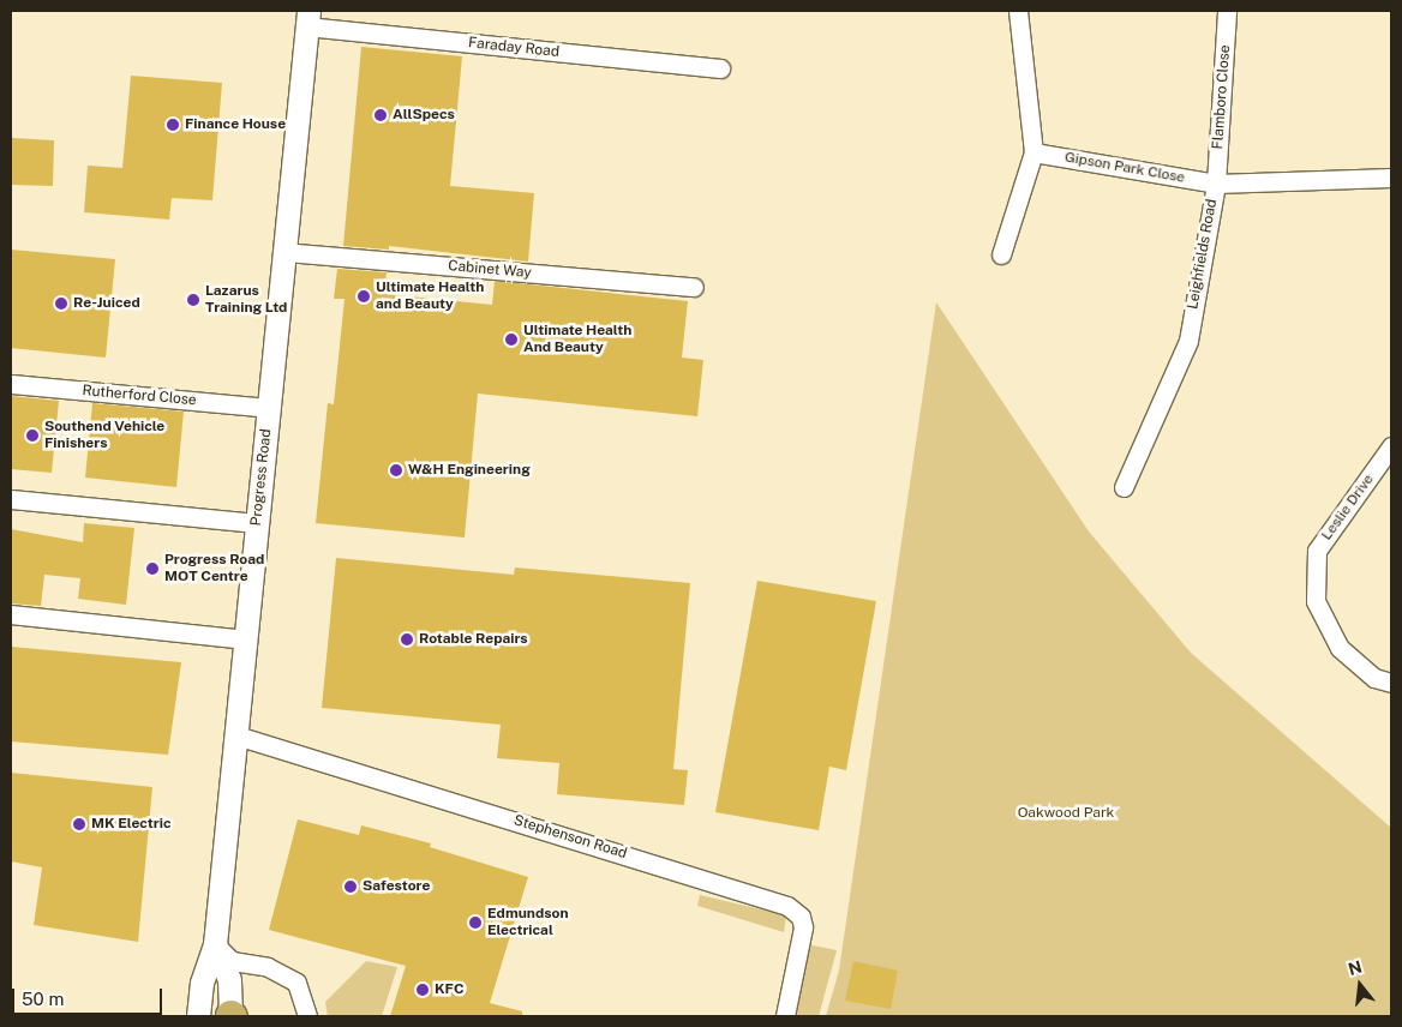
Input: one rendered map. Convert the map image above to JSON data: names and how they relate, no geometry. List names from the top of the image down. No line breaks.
{"streets":{"street":["Faraday Road","Flamboro Close","Gipson Park Close","Leighfields Road","Cabinet Way","Rutherford Close","Progress Road","Leslie Drive","Stephenson Road"]},"crossings":[["Faraday Road","Progress Road"],["Flamboro Close","Gipson Park Close"],["Flamboro Close","Leighfields Road"],["Gipson Park Close","Leighfields Road"],["Cabinet Way","Progress Road"],["Rutherford Close","Progress Road"],["Progress Road","Stephenson Road"]],"parks":["Oakwood Park"],"places":["AllSpecs","Finance House","Ultimate Health and Beauty","Lazarus Training Ltd","Re-Juiced","Ultimate Health And Beauty","Southend Vehicle Finishers","W&H Engineering","Progress Road MOT Centre","Rotable Repairs","MK Electric","Safestore","Edmundson Electrical","KFC"],"scale_bar":"50 m","north":"top"}
